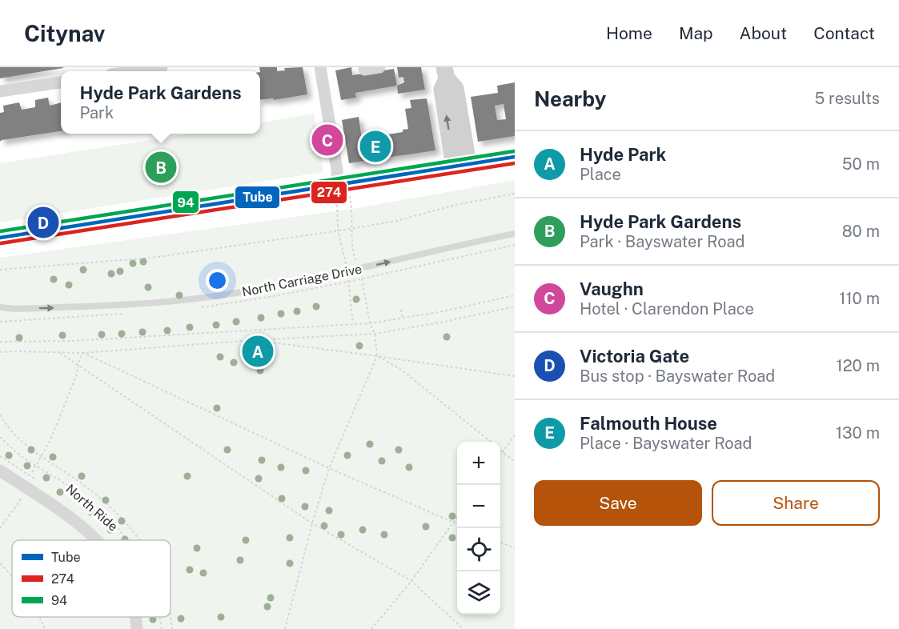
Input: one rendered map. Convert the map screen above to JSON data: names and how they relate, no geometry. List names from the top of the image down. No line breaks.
{"streets":{"lane":["North Carriage Drive"],"path":["North Ride"]},"one_way":["North Carriage Drive"],"lines":["transit line 94","transit line Tube","transit line 274"],"legend":["Tube","274","94"],"page":{"header":"Citynav","nav":["Home","Map","About","Contact"],"heading":["Nearby","5 results"],"popup":["Hyde Park Gardens","Park"],"pins":["C","E","B","D","A"],"list":[{"mark":"A","name":"Hyde Park","note":"Place","value":"50 m"},{"mark":"B","name":"Hyde Park Gardens","note":"Park · Bayswater Road","value":"80 m"},{"mark":"C","name":"Vaughn","note":"Hotel · Clarendon Place","value":"110 m"},{"mark":"D","name":"Victoria Gate","note":"Bus stop · Bayswater Road","value":"120 m"},{"mark":"E","name":"Falmouth House","note":"Place · Bayswater Road","value":"130 m"}],"map_buttons":["+","−"],"buttons":["Save","Share"]}}
